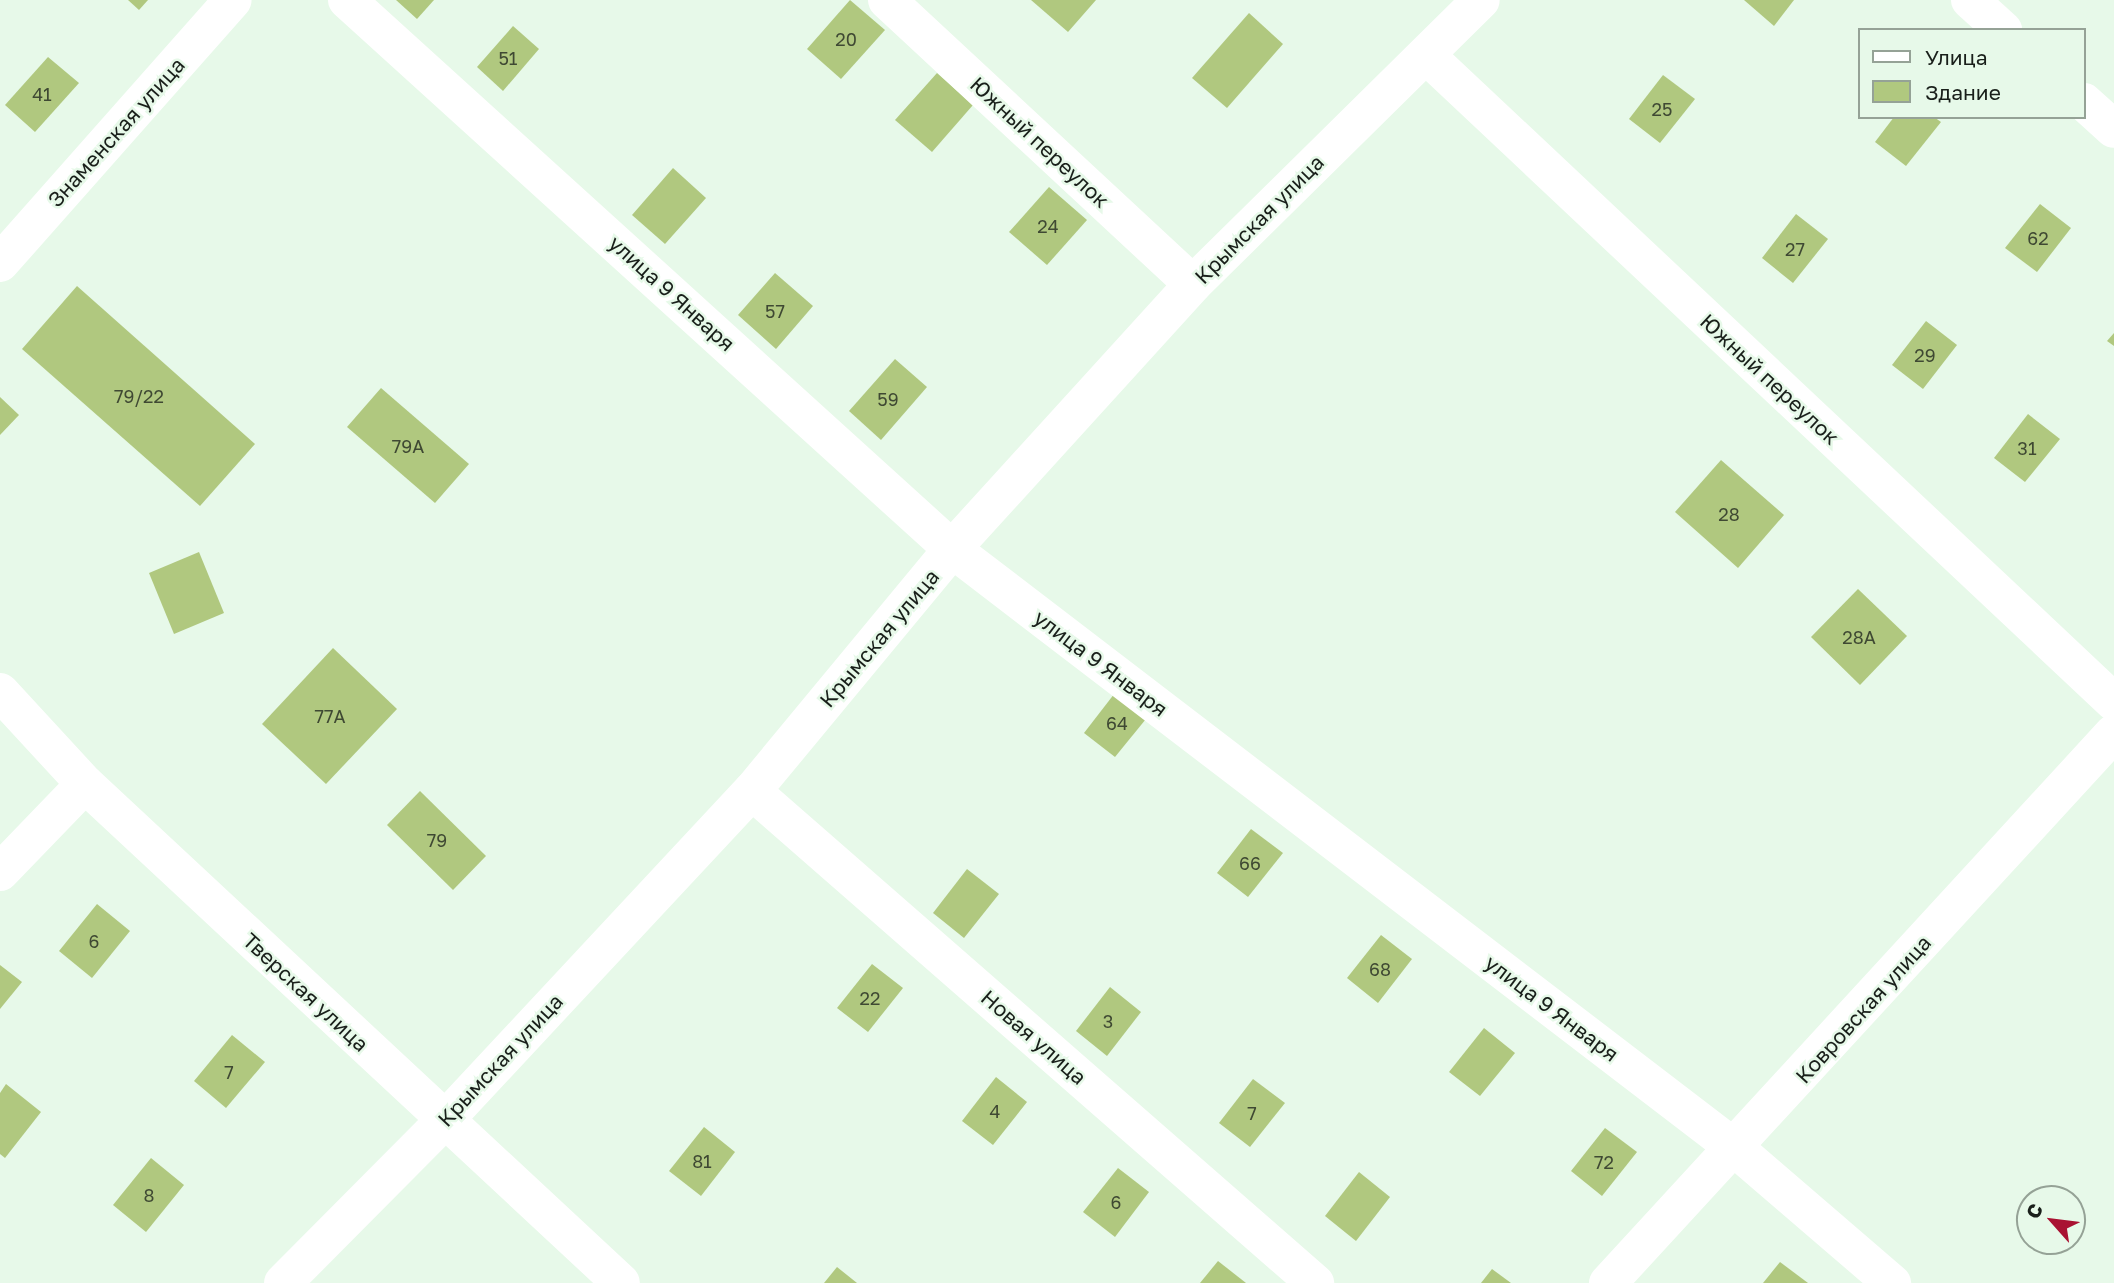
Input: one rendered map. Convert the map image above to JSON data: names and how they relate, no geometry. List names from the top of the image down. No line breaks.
{"streets":{"street":["Знаменская улица","Южный переулок","Крымская улица","улица 9 Января","Тверская улица","Ковровская улица","Новая улица"]},"crossings":[["Южный переулок","Крымская улица"],["Крымская улица","улица 9 Января"],["Крымская улица","Тверская улица"],["Крымская улица","Новая улица"],["улица 9 Января","Ковровская улица"]],"house_numbers":["20","51","41","25","24","62","27","57","29","79/22","59","79А","31","28","28А","77А","64","79","66","6","68","22","3","7","4","7","81","72","8","6"],"legend":["Улица","Здание"],"north":"top left"}
